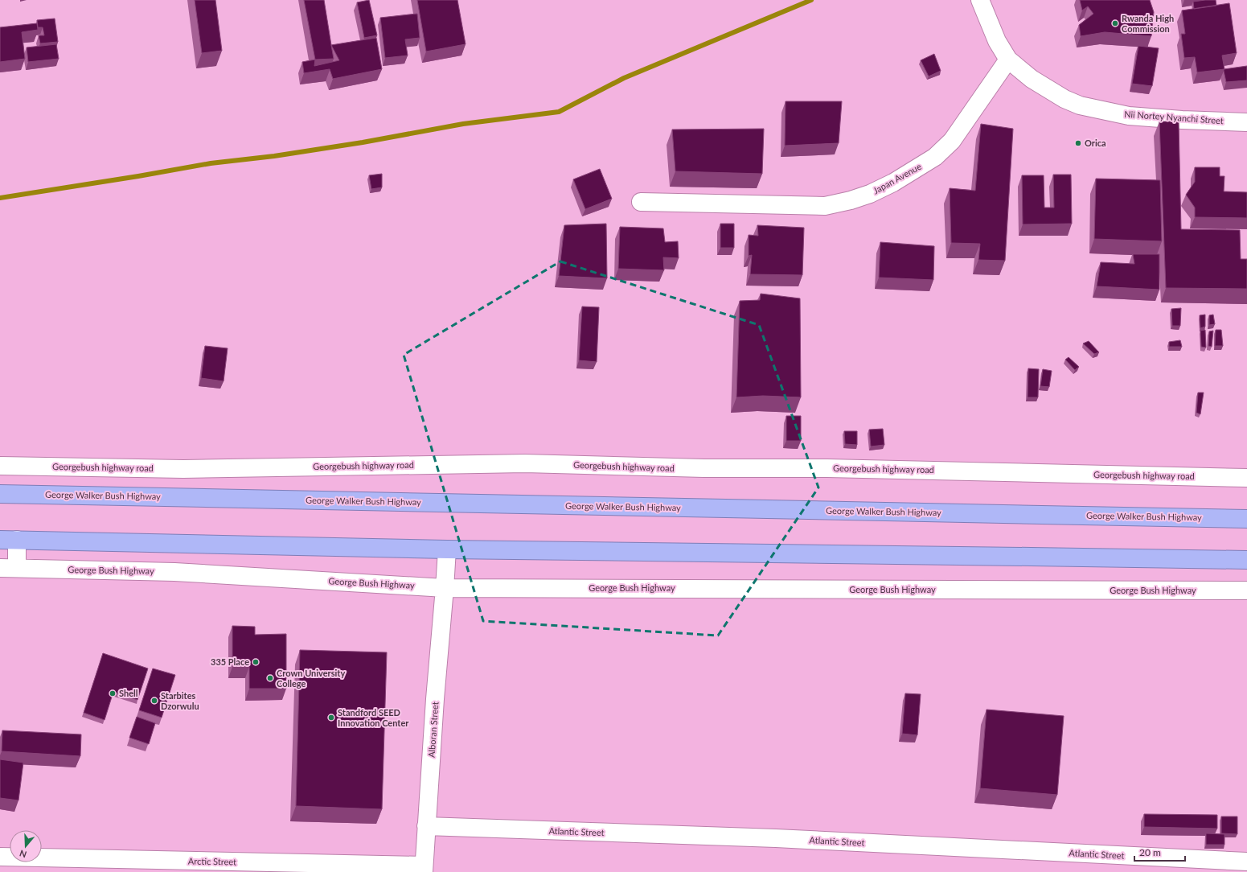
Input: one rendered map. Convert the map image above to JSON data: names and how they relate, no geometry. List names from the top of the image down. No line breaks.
{"streets":{"highway":["George Walker Bush Highway"],"street":["Nii Nortey Nyanchi Street","Japan Avenue","Georgebush highway road","George Bush Highway","Alboran Street","Atlantic Street","Arctic Street"]},"crossings":[["Nii Nortey Nyanchi Street","Japan Avenue"],["George Bush Highway","Alboran Street"],["Alboran Street","Atlantic Street"],["Alboran Street","Arctic Street"]],"places":["Rwanda High Commission","Orica","335 Place","Crown University College","Shell","Starbites Dzorwulu","Standford SEED Innovation Center"],"scale_bar":"20 m","north":"bottom"}
